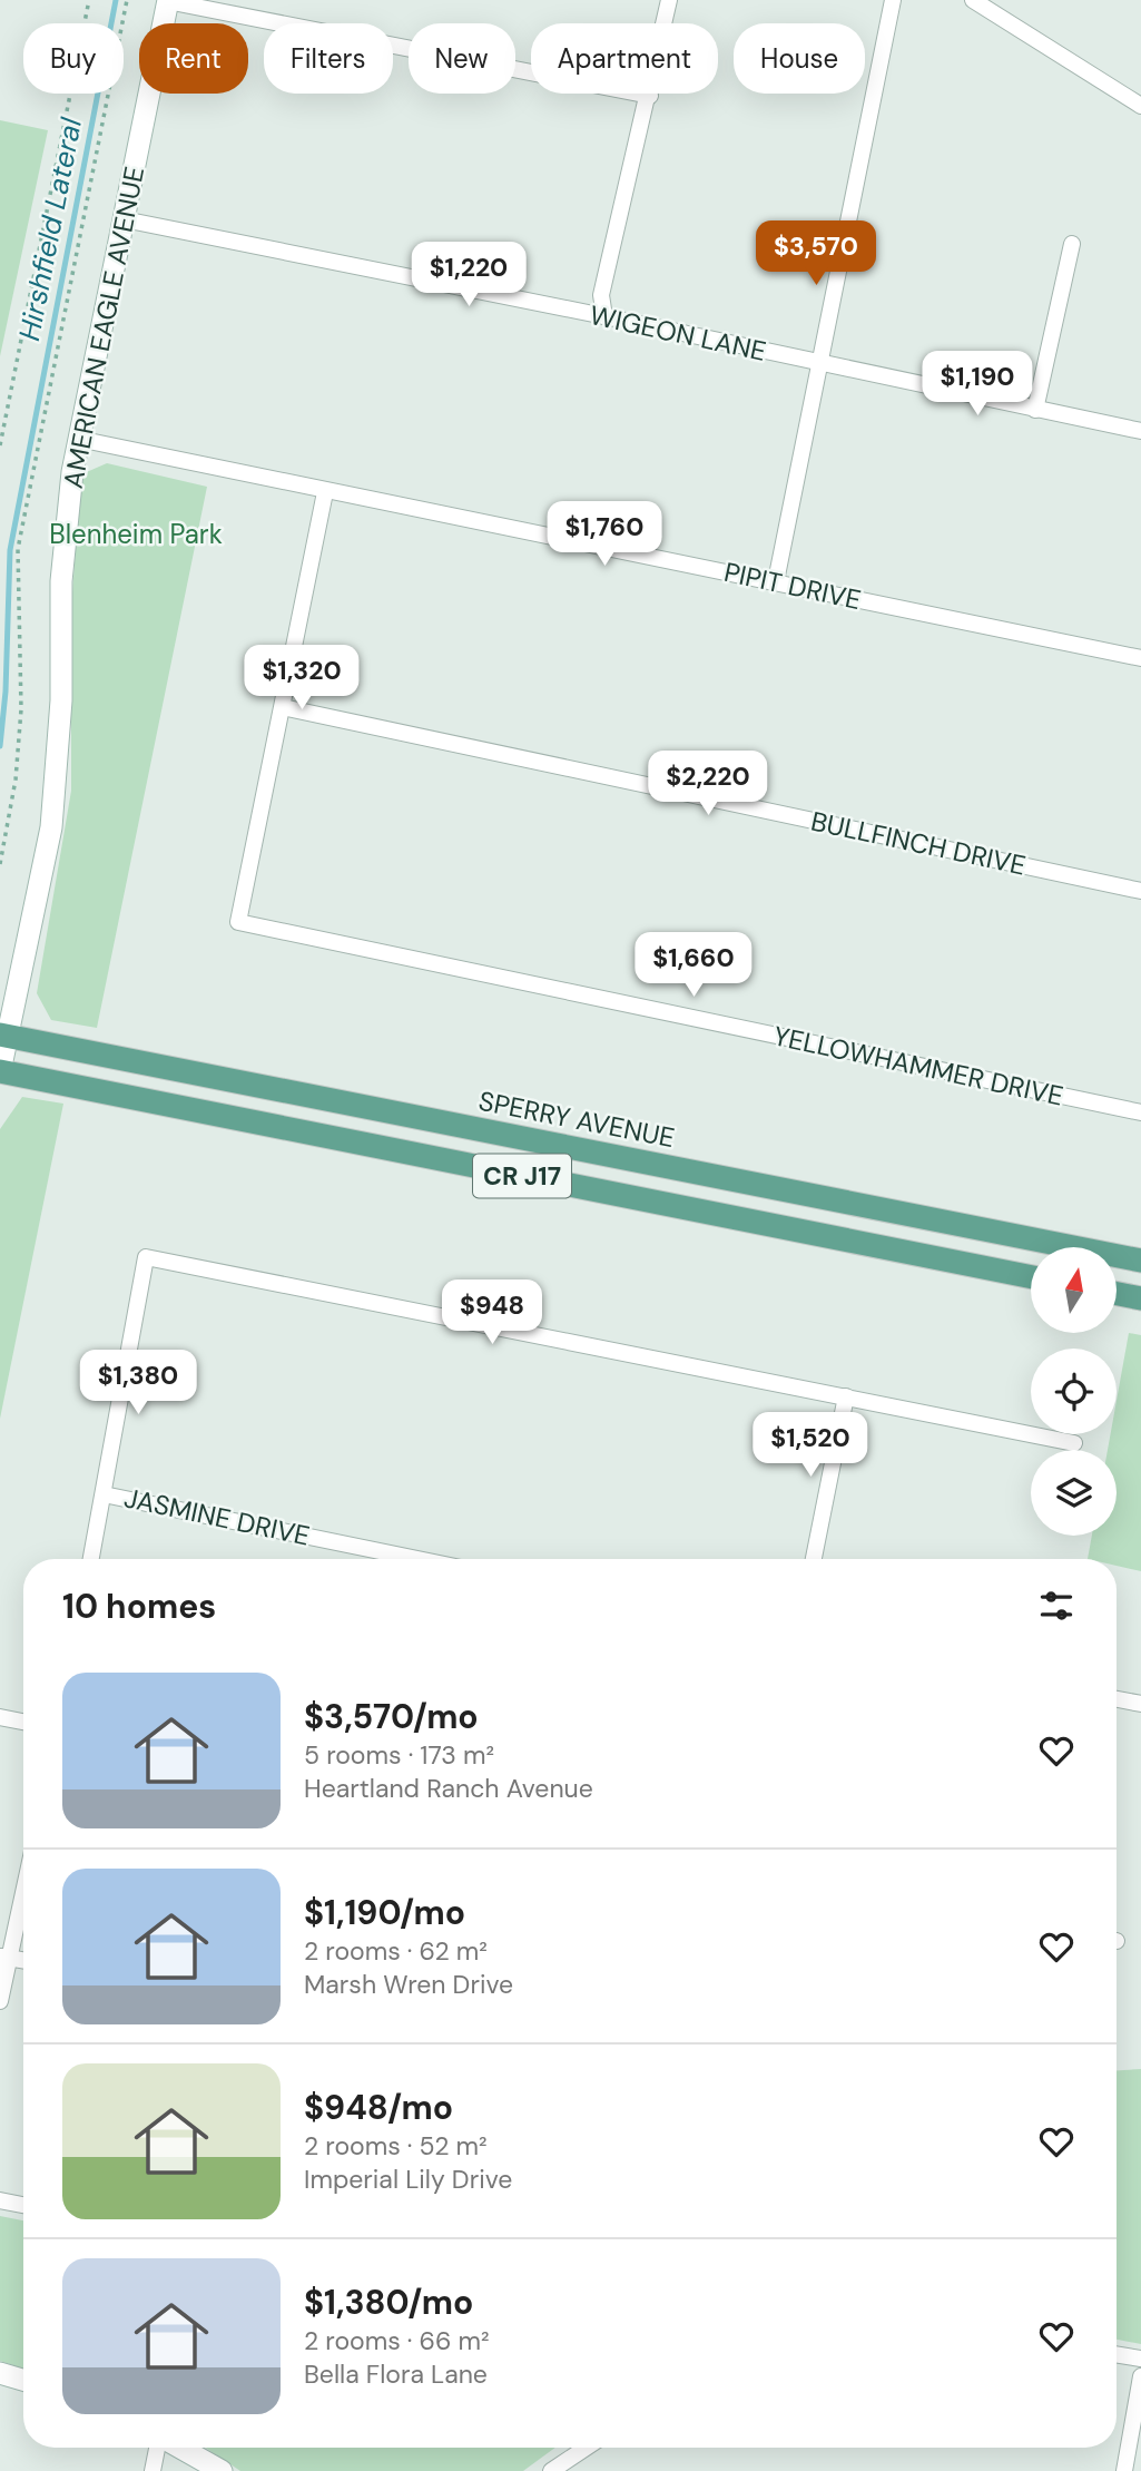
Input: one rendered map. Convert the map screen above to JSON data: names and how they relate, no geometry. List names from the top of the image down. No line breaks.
{"streets":{"main road":["SPERRY AVENUE","CR J17"],"street":["AMERICAN EAGLE AVENUE","WIGEON LANE","PIPIT DRIVE","BULLFINCH DRIVE","YELLOWHAMMER DRIVE","JASMINE DRIVE"]},"crossings":[["AMERICAN EAGLE AVENUE","WIGEON LANE"],["AMERICAN EAGLE AVENUE","PIPIT DRIVE"],["AMERICAN EAGLE AVENUE","SPERRY AVENUE"],["AMERICAN EAGLE AVENUE","CR J17"],["BULLFINCH DRIVE","YELLOWHAMMER DRIVE"]],"water":["Hirshfield Lateral"],"parks":["Blenheim Park"],"north":"top","page":{"chip":["Buy","Rent","Filters","New","Apartment","House"],"price":["$3,570","$1,220","$1,190","$1,760","$1,320","$2,220","$1,660","$948","$1,380","$1,520"],"heading":"10 homes","list":[{"name":"$3,570/mo","note":"5 rooms · 173 m² · Heartland Ranch Avenue"},{"name":"$1,190/mo","note":"2 rooms · 62 m² · Marsh Wren Drive"},{"name":"$948/mo","note":"2 rooms · 52 m² · Imperial Lily Drive"},{"name":"$1,380/mo","note":"2 rooms · 66 m² · Bella Flora Lane"}]}}
